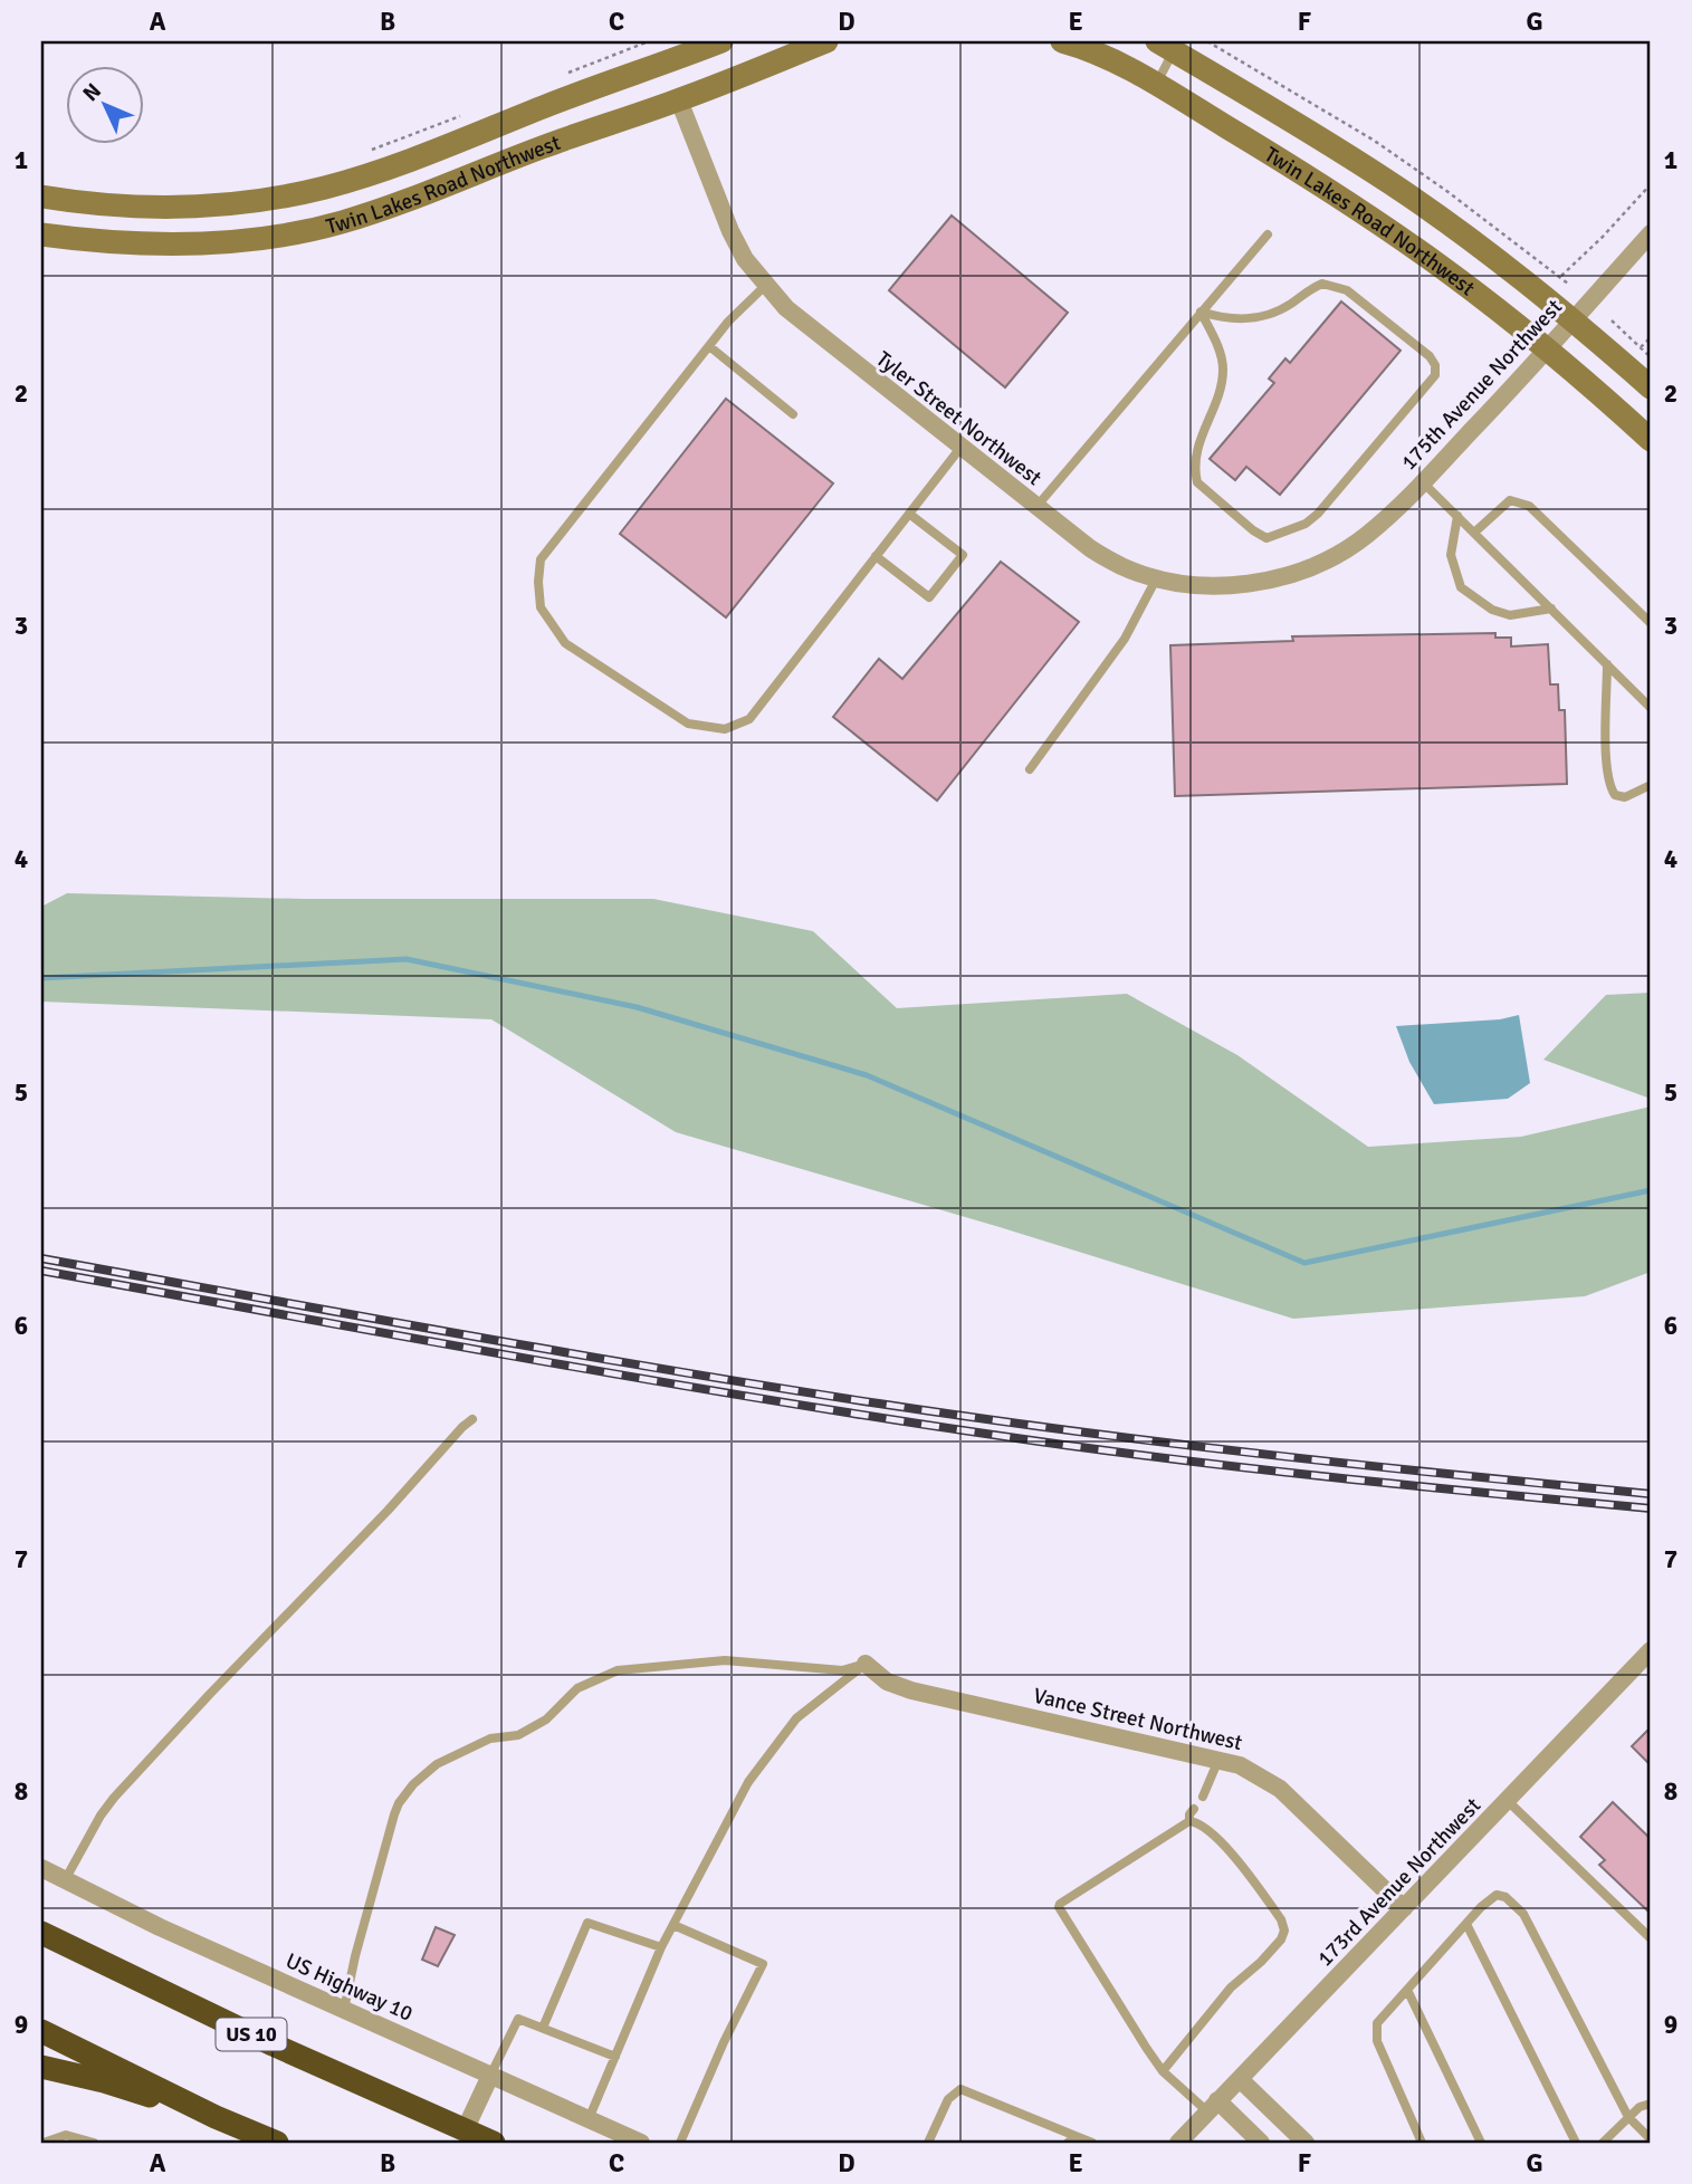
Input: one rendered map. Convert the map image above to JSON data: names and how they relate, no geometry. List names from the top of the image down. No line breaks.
{"streets":{"highway":["US 10"],"street":["Twin Lakes Road Northwest","175th Avenue Northwest","Tyler Street Northwest","Vance Street Northwest","173rd Avenue Northwest","US Highway 10"]},"crossings":[["Twin Lakes Road Northwest","175th Avenue Northwest"],["Twin Lakes Road Northwest","Tyler Street Northwest"],["175th Avenue Northwest","Tyler Street Northwest"],["Vance Street Northwest","173rd Avenue Northwest"]],"north":"top left","grid":{"columns":["A","B","C","D","E","F","G"],"rows":["1","2","3","4","5","6","7","8","9"]}}
